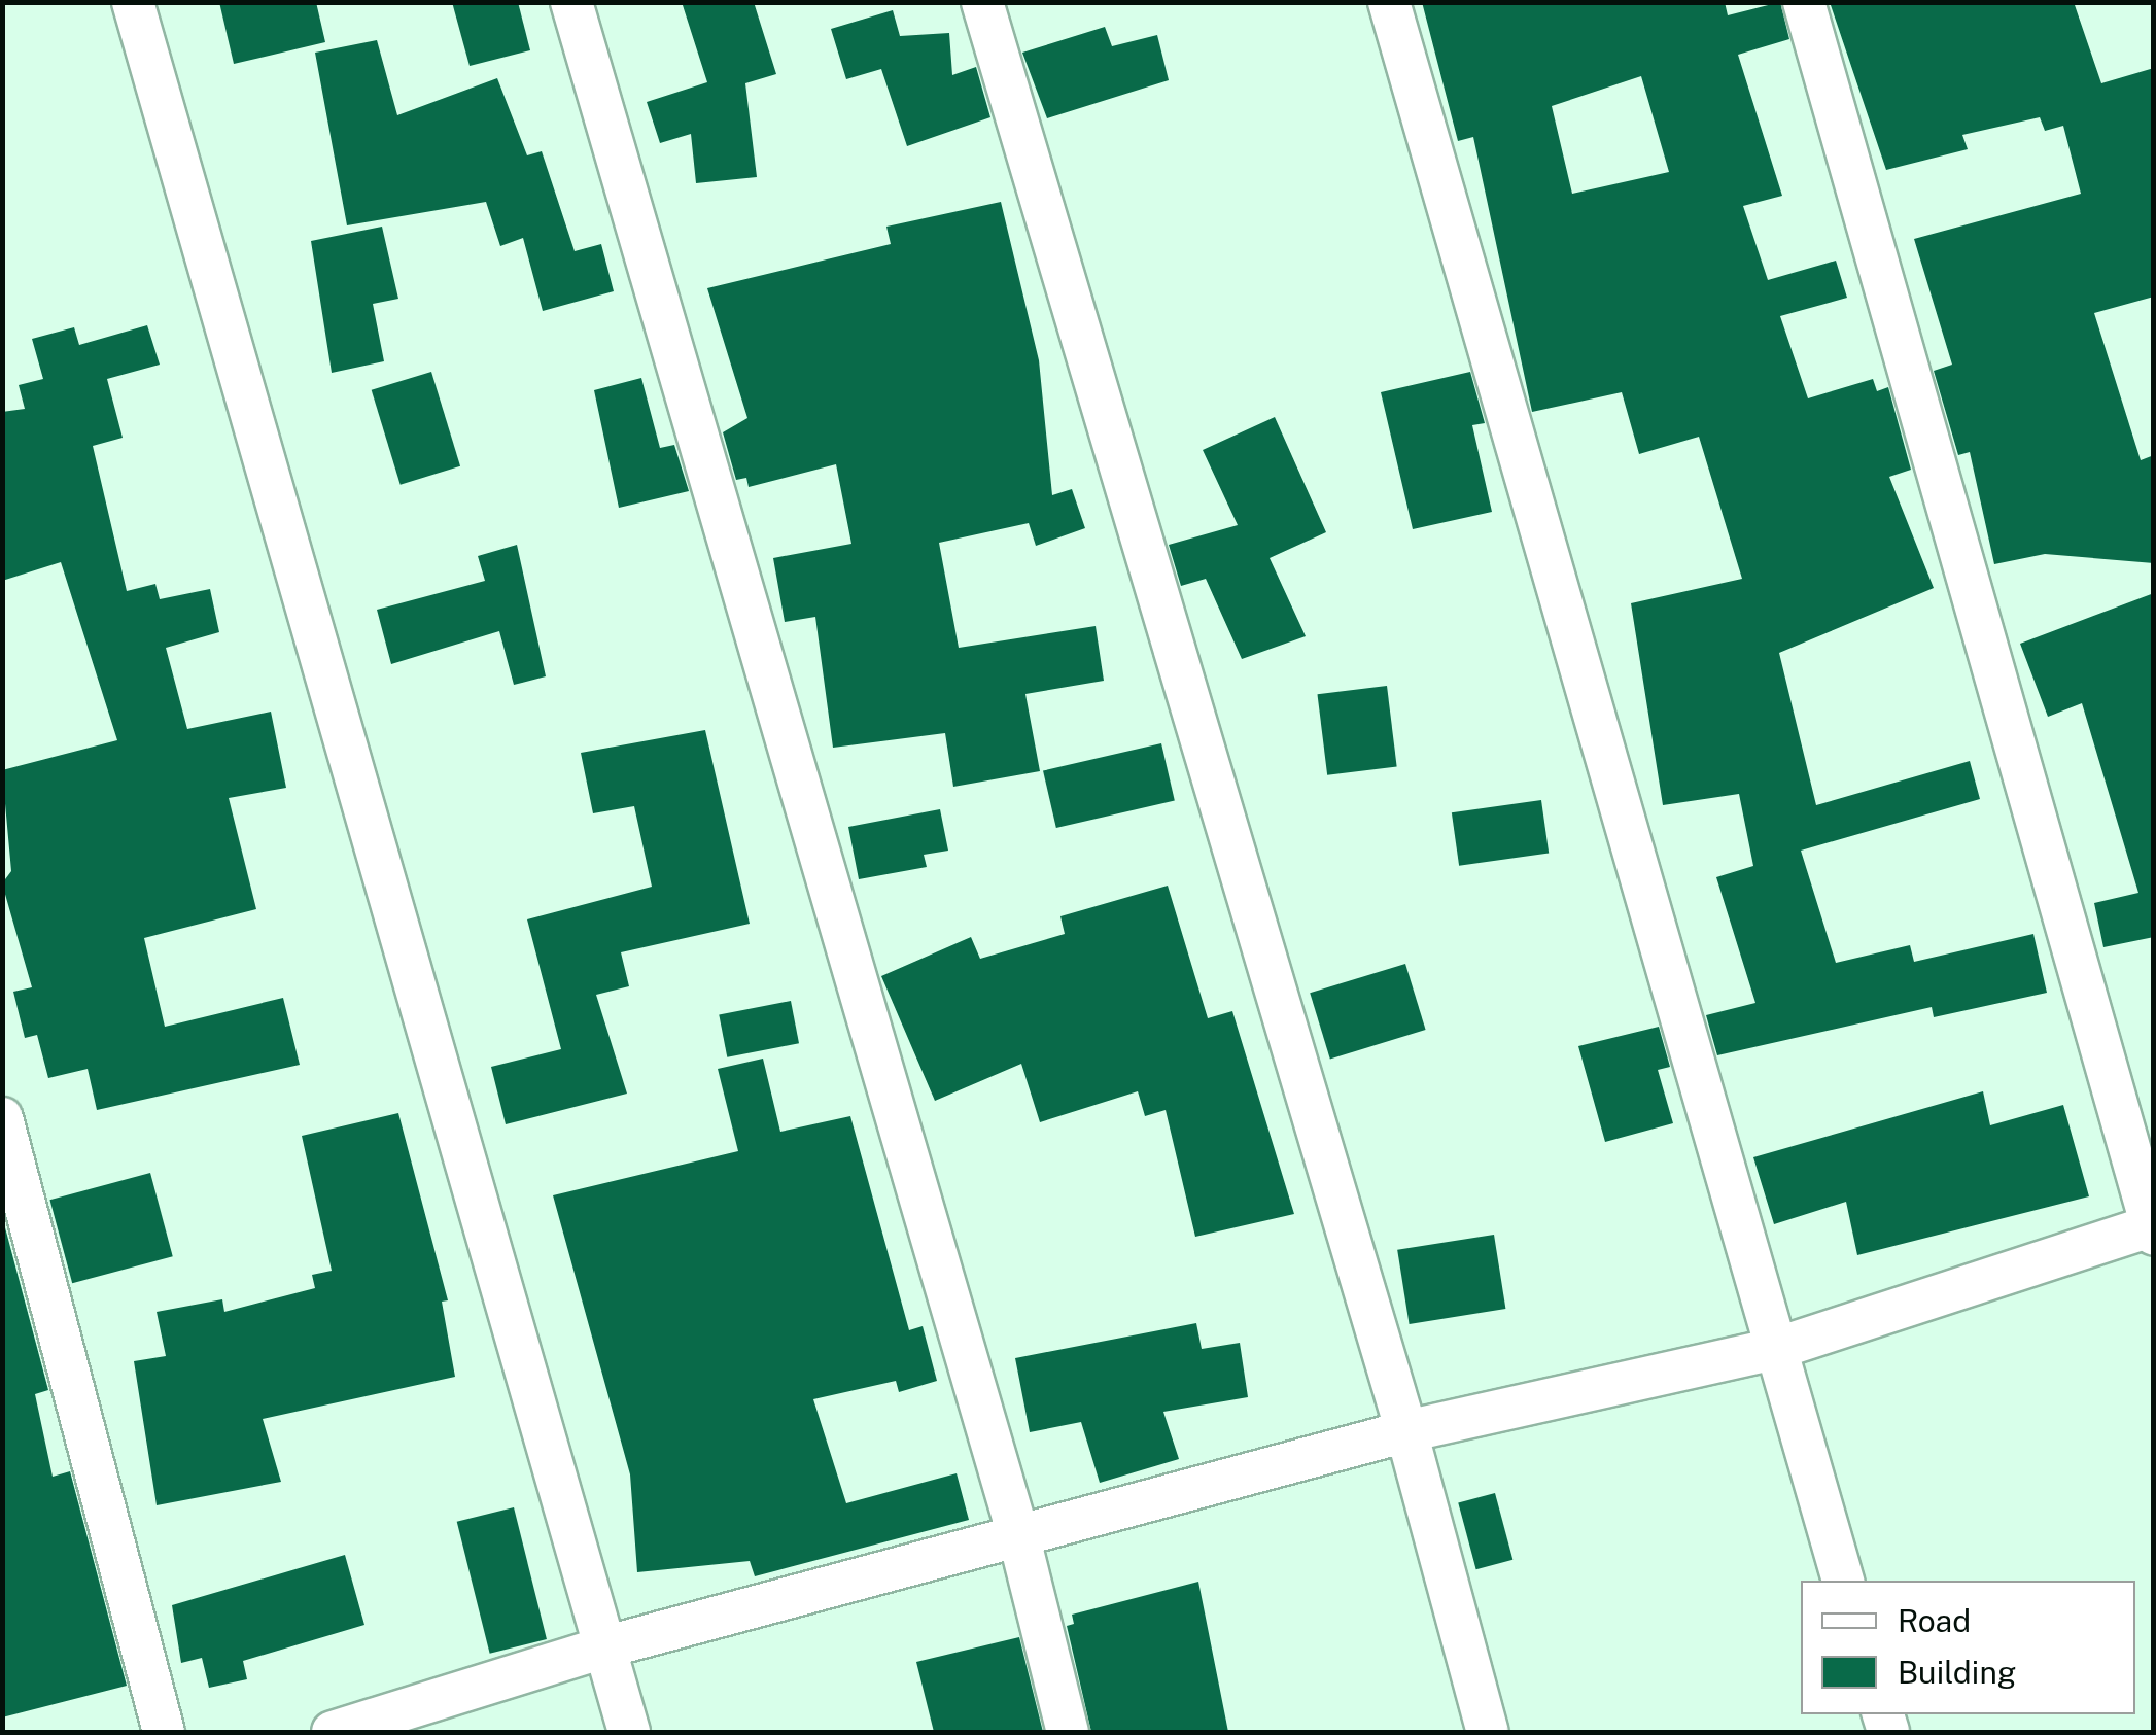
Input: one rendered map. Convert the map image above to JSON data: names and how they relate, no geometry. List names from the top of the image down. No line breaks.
{"legend":["Road","Building"]}
